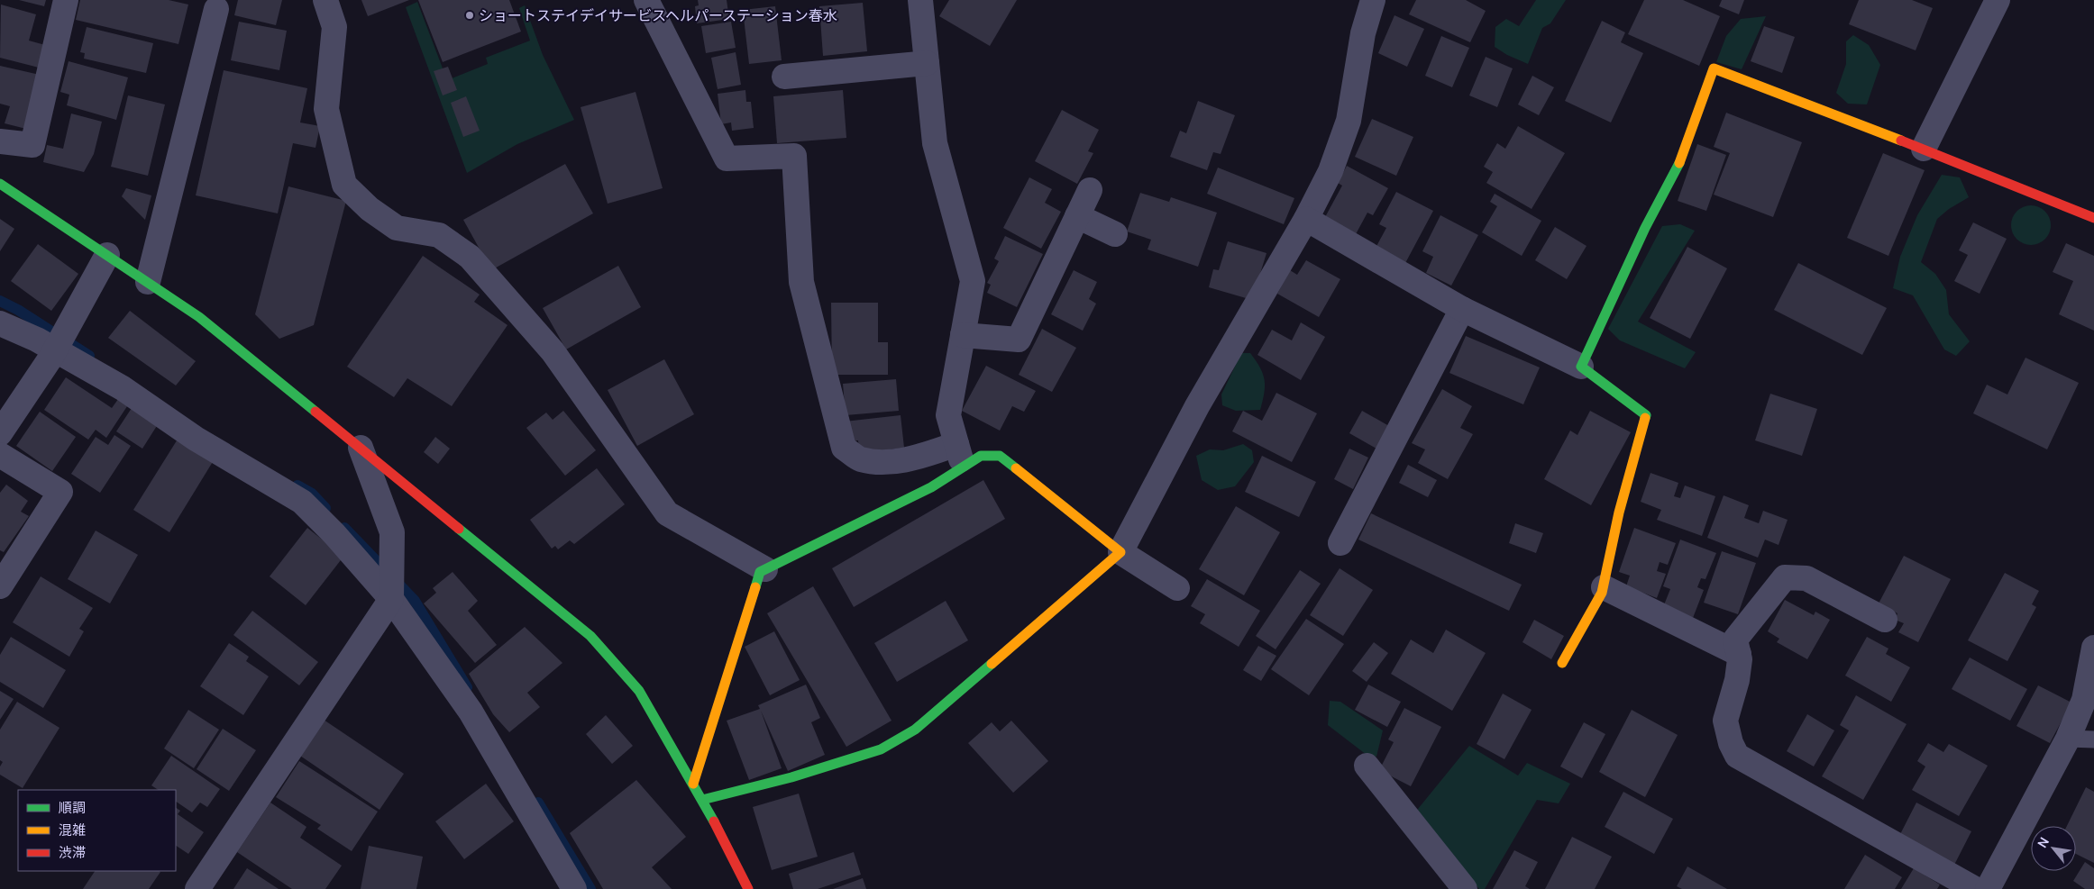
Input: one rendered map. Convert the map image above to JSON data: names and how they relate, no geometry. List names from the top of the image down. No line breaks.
{"places":["ショートステイデイサービスヘルパーステーション春水"],"legend":["順調","混雑","渋滞"],"north":"top left"}
